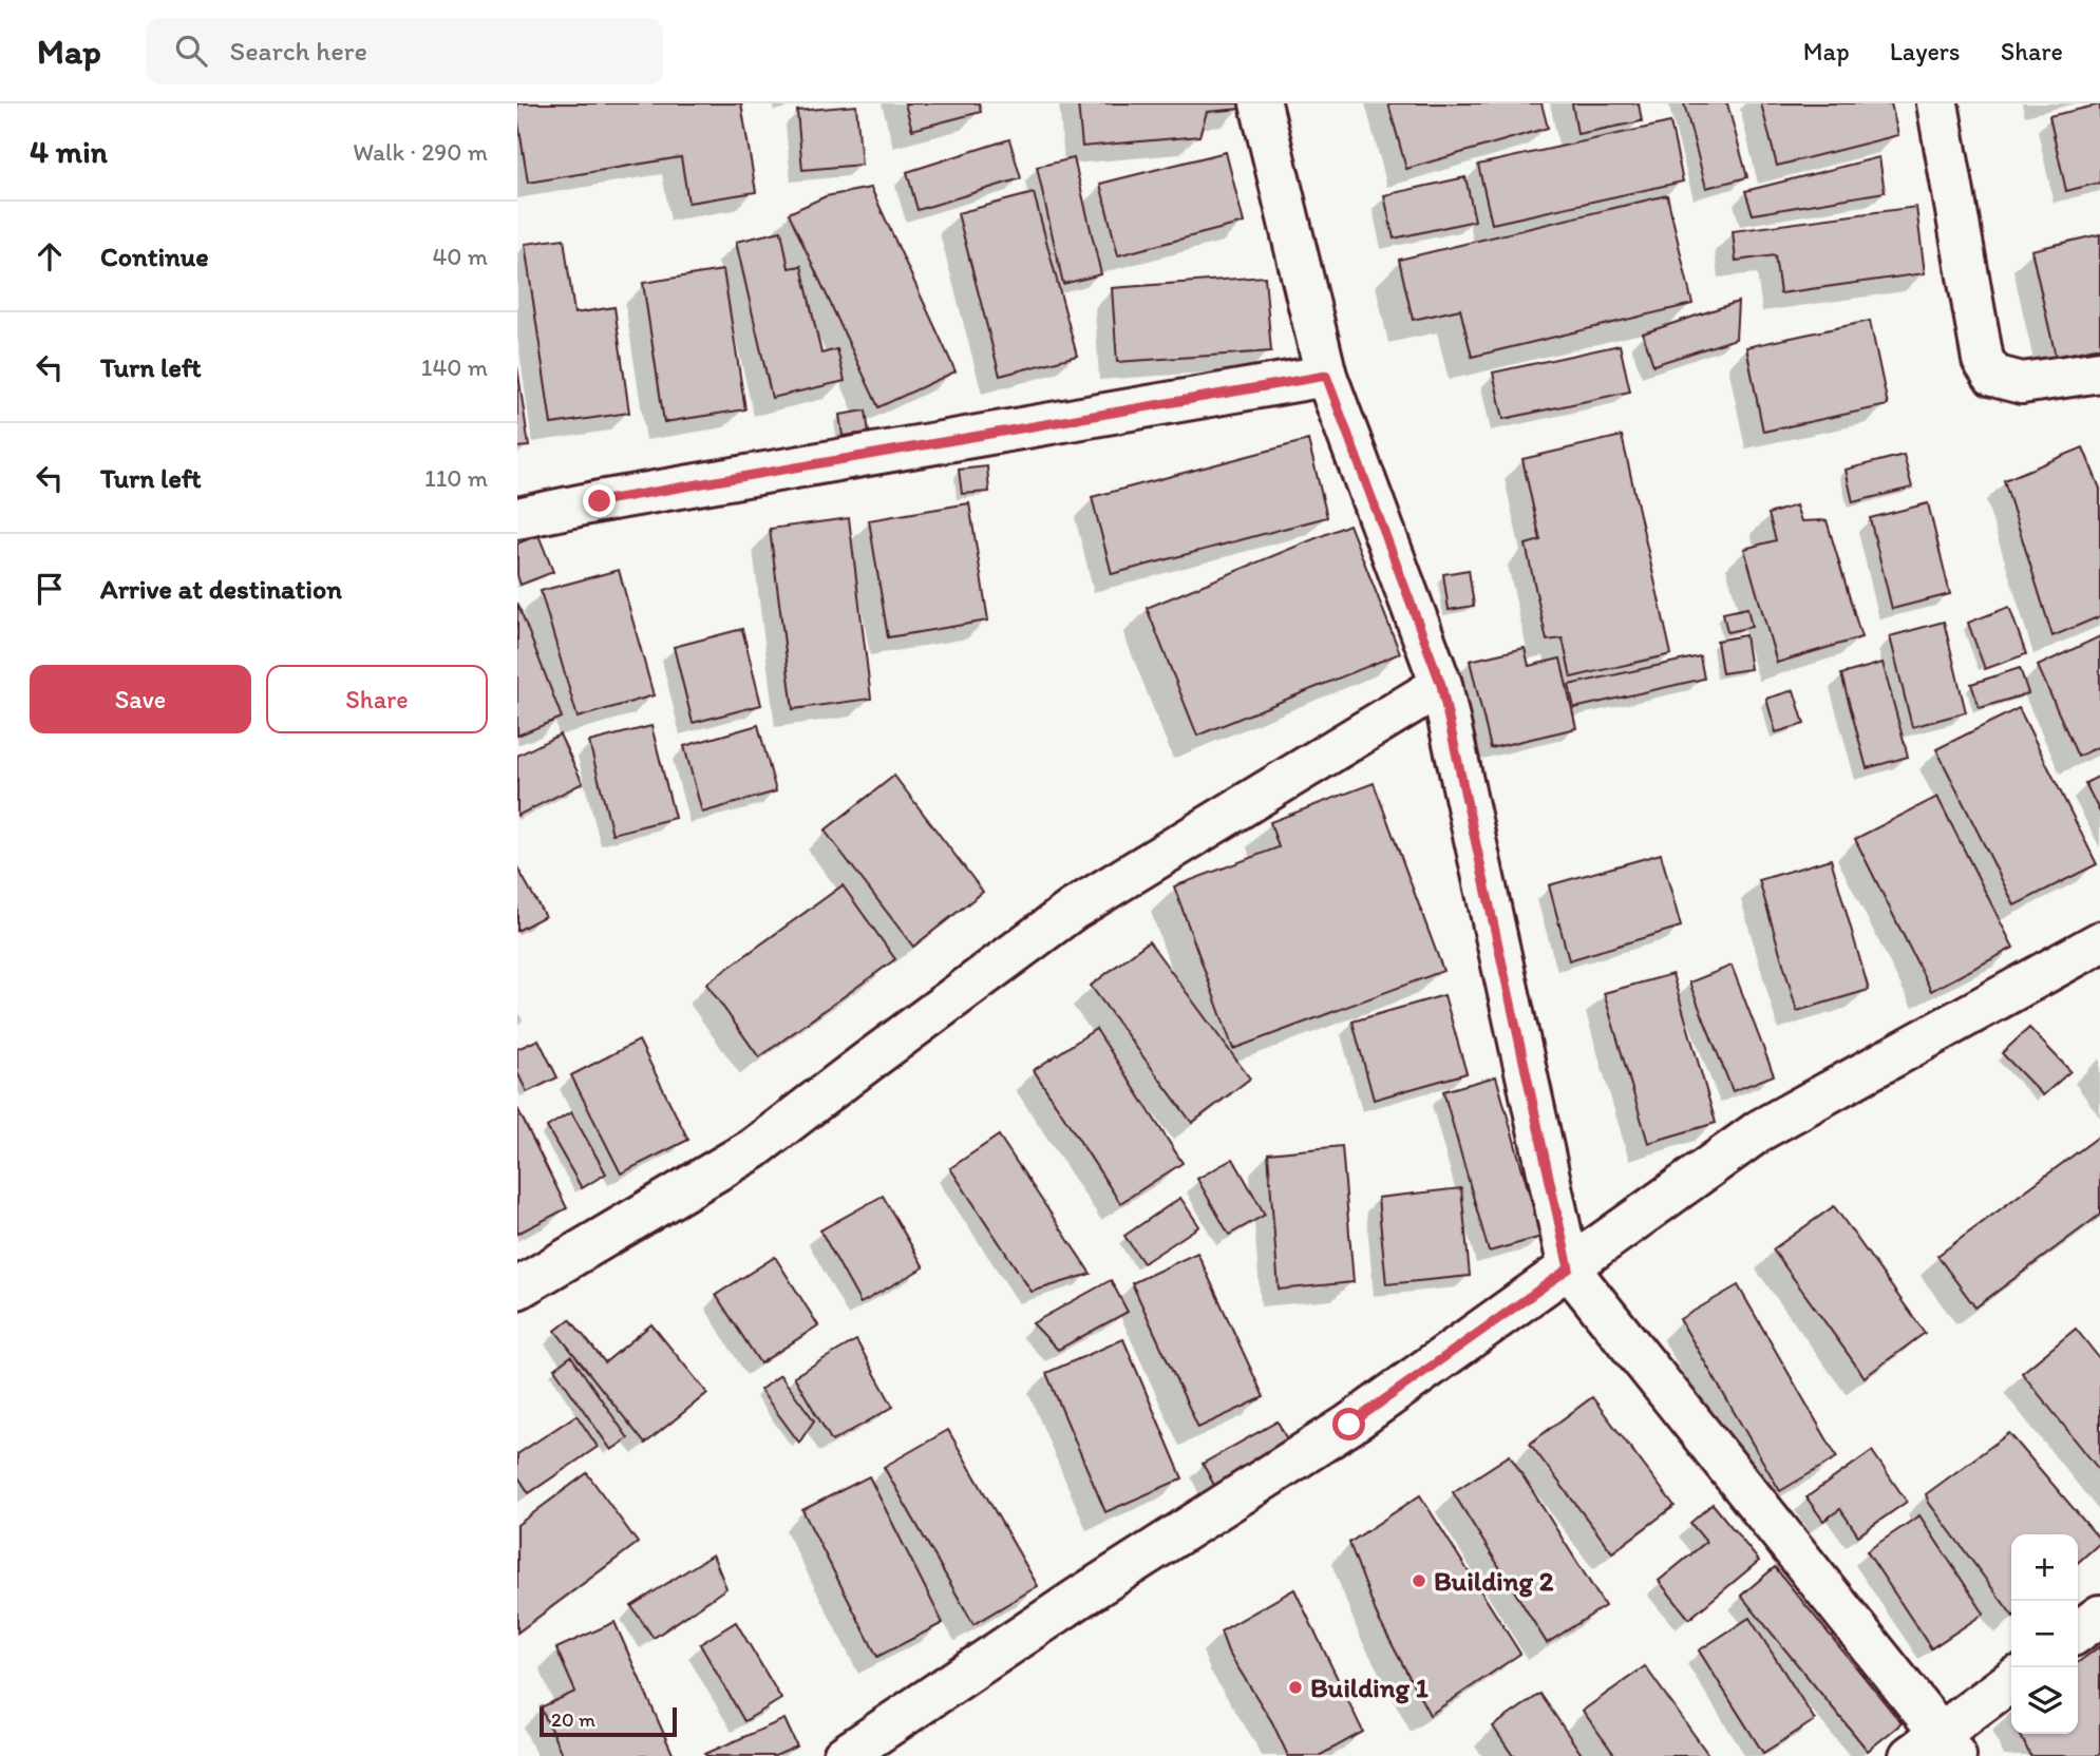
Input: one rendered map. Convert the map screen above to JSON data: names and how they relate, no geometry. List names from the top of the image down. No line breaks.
{"places":["Building 2","Building 1"],"scale_bar":"20 m","page":{"header":"Map","search":"Search here","nav":["Map","Layers","Share"],"heading":["4 min","Walk · 290 m"],"list":[["Continue","40 m"],["Turn left","140 m"],["Turn left","110 m"],"Arrive at destination"],"buttons":["Save","Share"],"map_buttons":["+","−"],"scale":"20 m"}}
